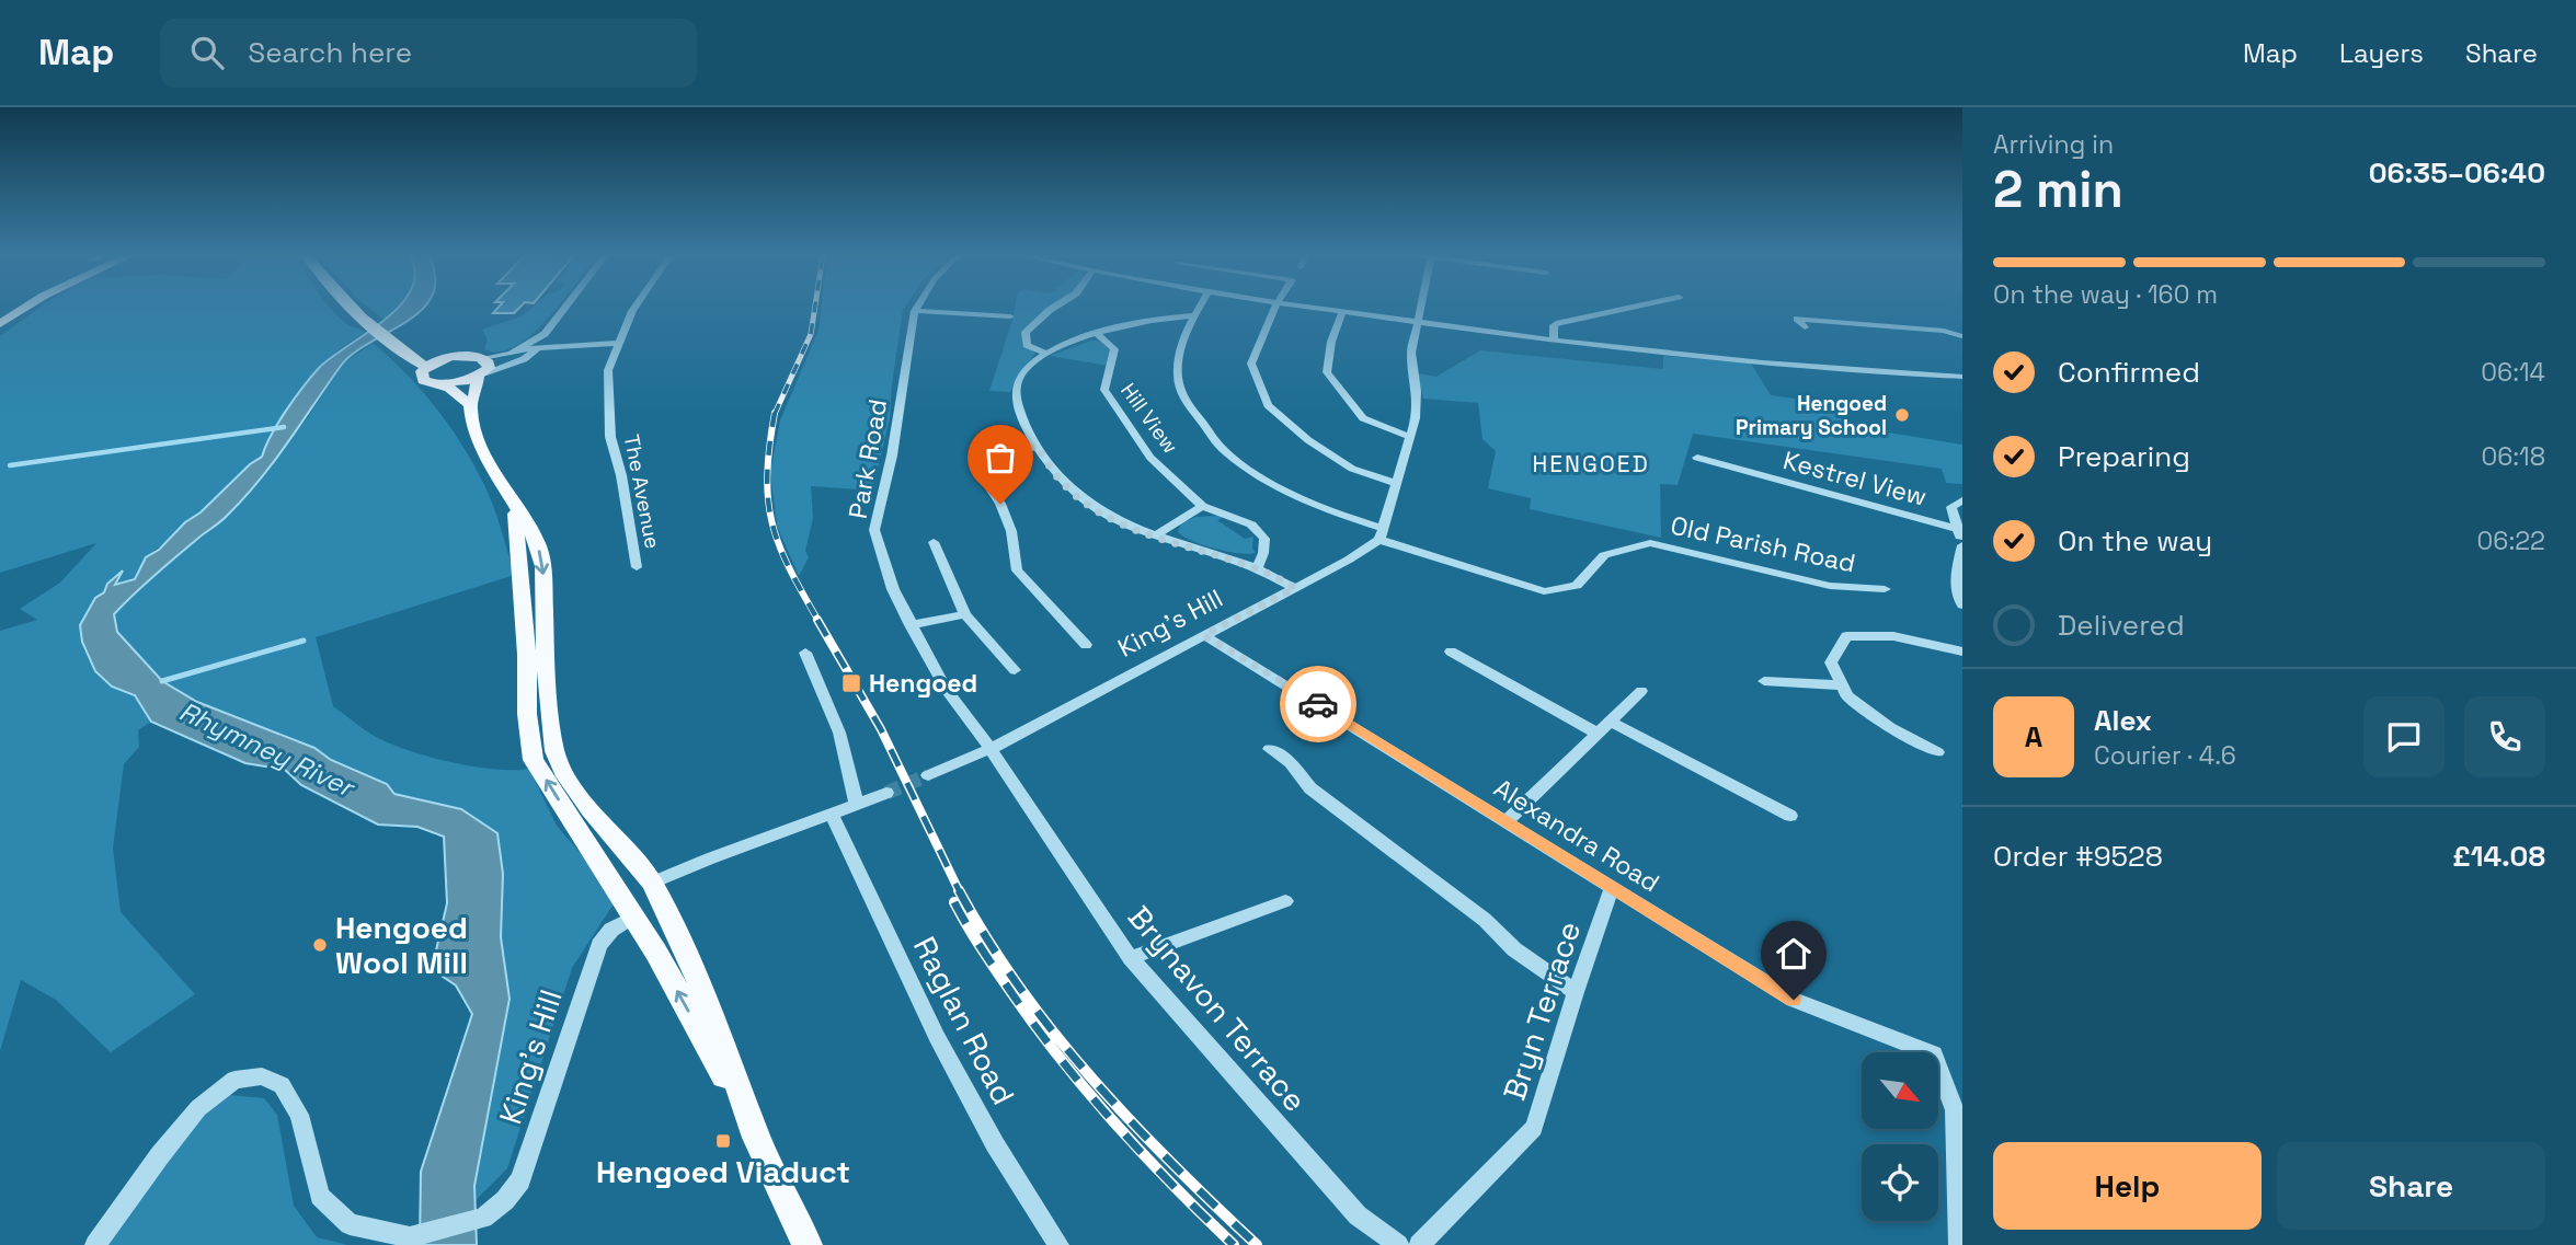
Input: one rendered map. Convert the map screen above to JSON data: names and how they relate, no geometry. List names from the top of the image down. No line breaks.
{"streets":{"street":["Hill View","Park Road","Kestrel View","The Avenue","Old Parish Road","King's Hill","Alexandra Road","Brynavon Terrace","Bryn Terrace","Raglan Road"]},"crossings":[["Park Road","King's Hill"],["Park Road","Brynavon Terrace"],["Old Parish Road","King's Hill"],["King's Hill","Alexandra Road"],["King's Hill","Brynavon Terrace"],["Alexandra Road","Bryn Terrace"]],"districts":["HENGOED"],"water":["Rhymney River"],"places":{"other":["Hengoed Primary School","Hengoed Wool Mill"],"transit":["Hengoed","Hengoed Viaduct"]},"north":"bottom right","page":{"header":"Map","search":"Search here","nav":["Map","Layers","Share"],"heading":["2 min","Arriving in","06:35–06:40"],"panel":["Alex","Courier · 4.6","Order #9528","£14.08"],"bar":"On the way · 160 m","list":[["Confirmed","06:14"],["Preparing","06:18"],["On the way","06:22"],"Delivered"],"round":"A","buttons":["Help","Share"]}}
